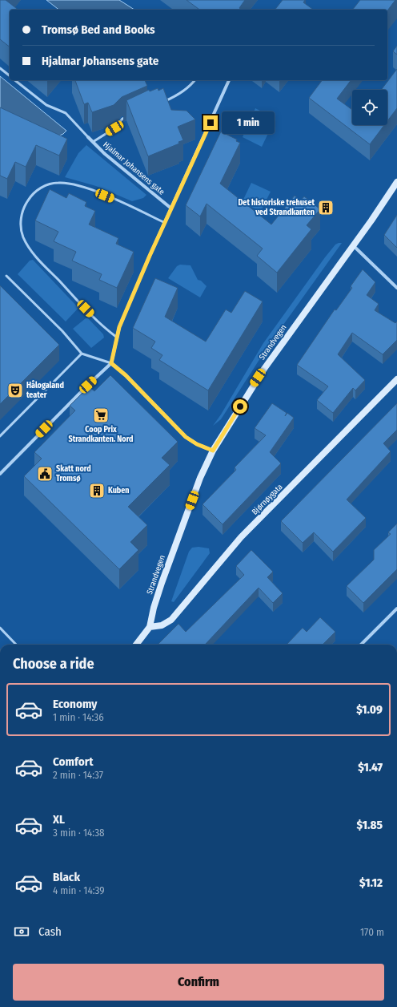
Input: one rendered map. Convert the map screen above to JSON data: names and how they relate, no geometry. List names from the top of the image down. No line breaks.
{"streets":{"street":["Hjalmar Johansens gate","Strandvegen","Bjørnøygata"]},"crossings":[["Strandvegen","Bjørnøygata"]],"places":{"building":["Det historiske trehuset ved Strandkanten","Kuben"],"theatre":["Hålogaland teater"],"supermarket":["Coop Prix Strandkanten. Nord"],"public building":["Skatt nord Tromsø"]},"page":{"banner":["Tromsø Bed and Books","Hjalmar Johansens gate"],"bubble":"1 min","heading":"Choose a ride","list":[{"name":"Economy","note":"1 min · 14:36","value":"$1.09"},{"name":"Comfort","note":"2 min · 14:37","value":"$1.47"},{"name":"XL","note":"3 min · 14:38","value":"$1.85"},{"name":"Black","note":"4 min · 14:39","value":"$1.12"}],"pay":["Cash","170 m"],"buttons":"Confirm"}}
